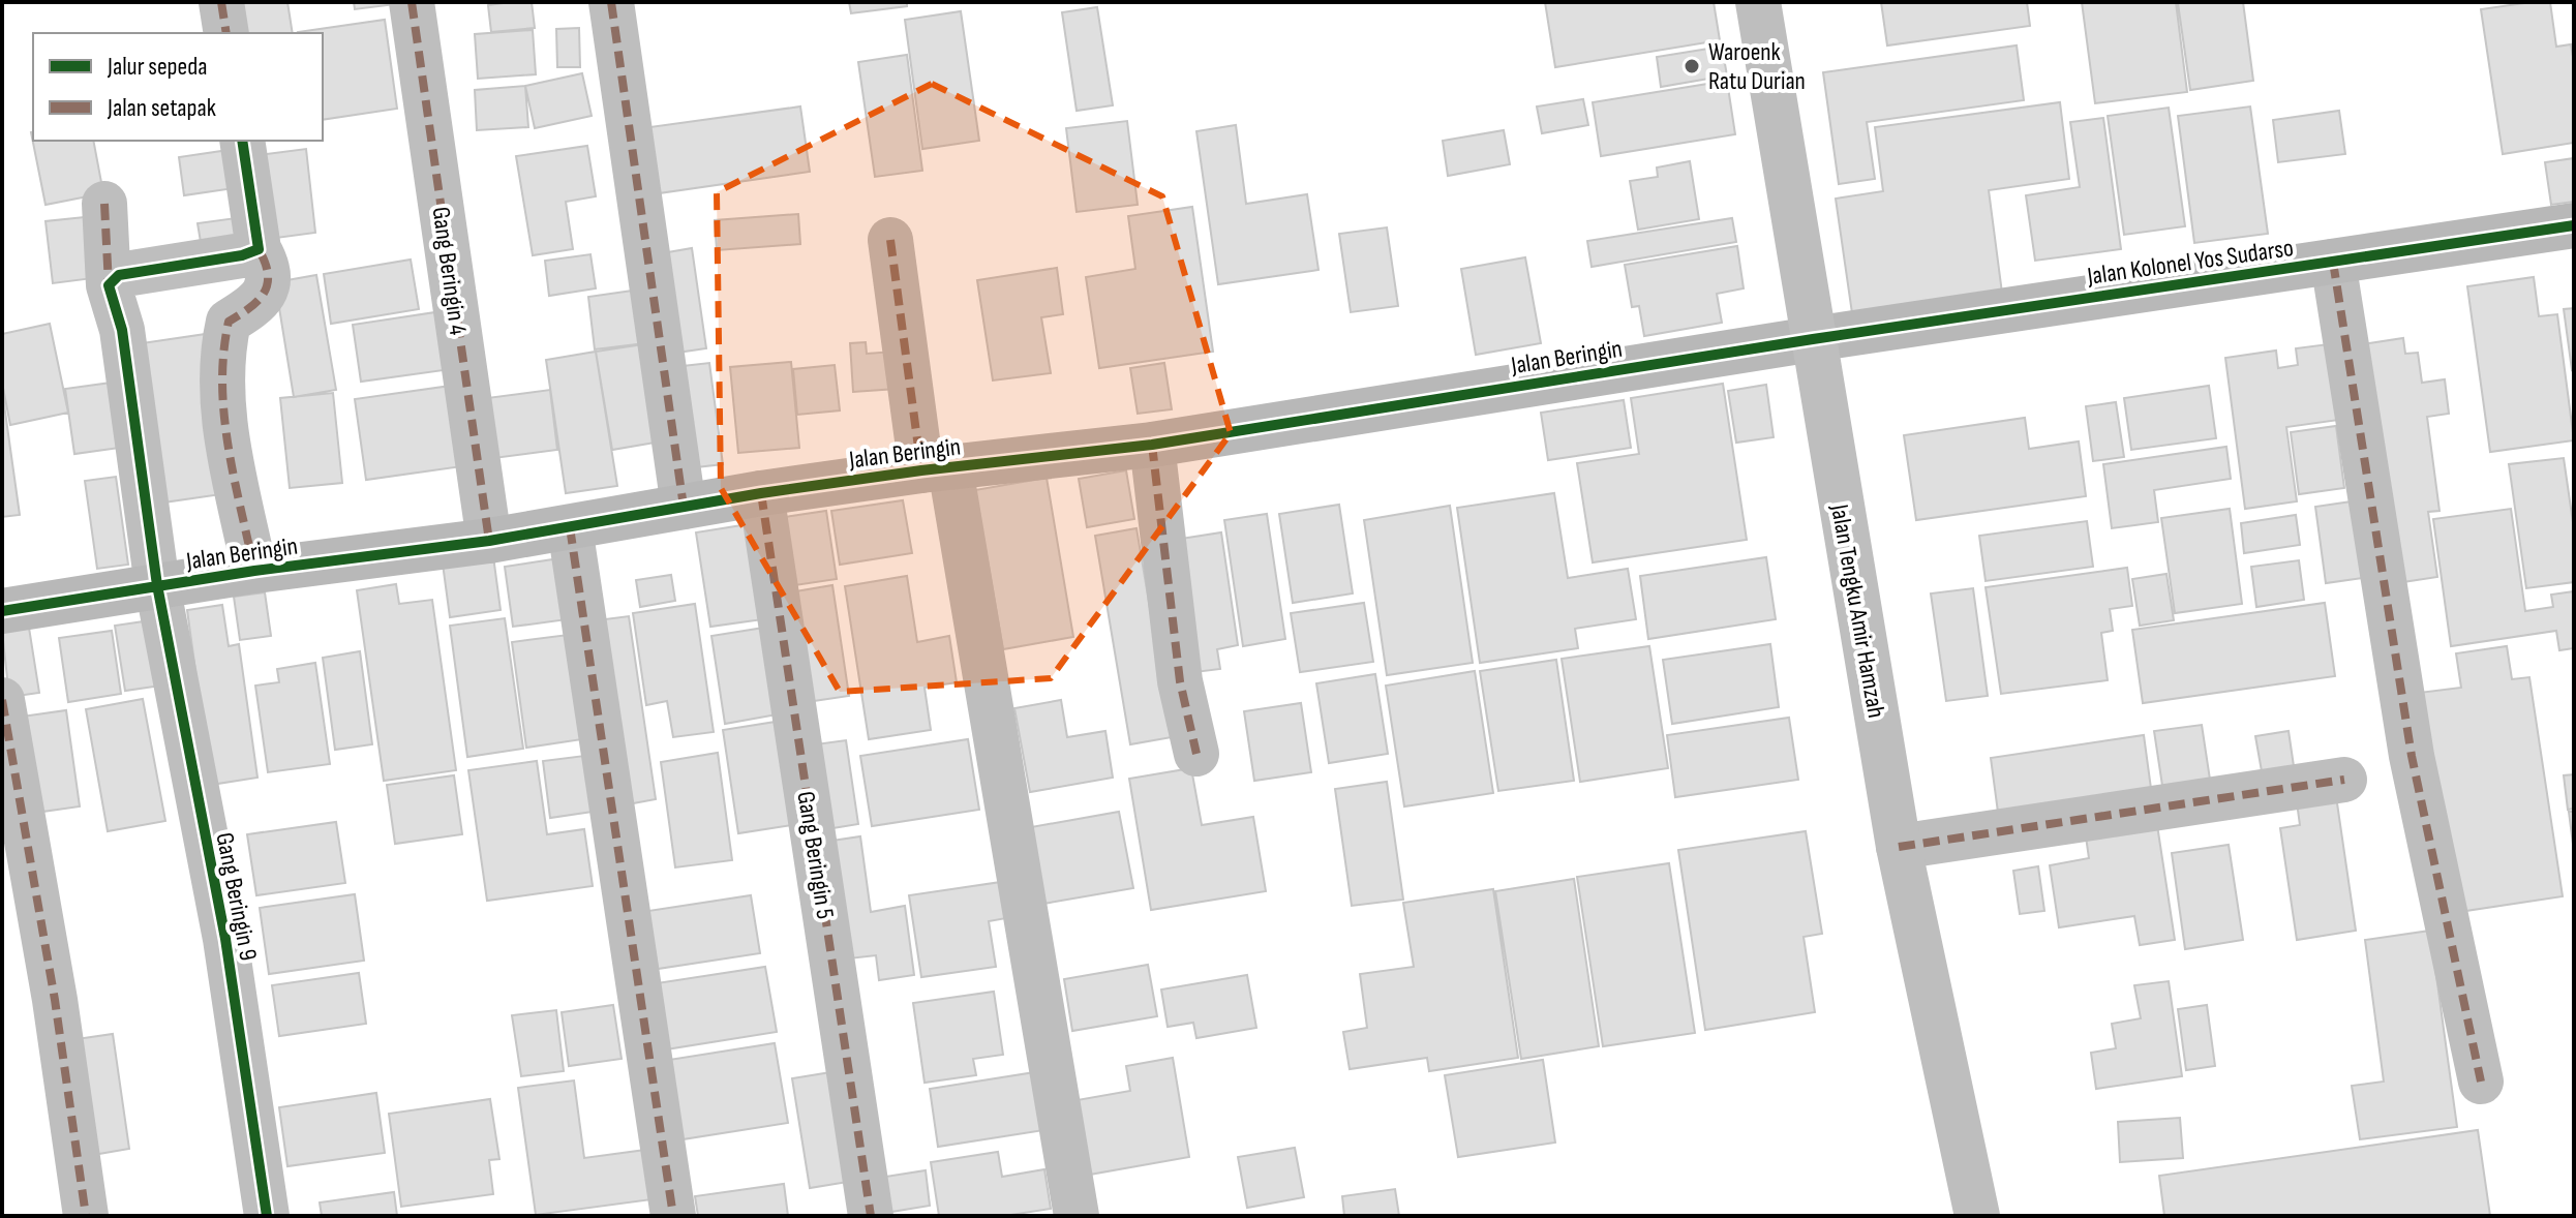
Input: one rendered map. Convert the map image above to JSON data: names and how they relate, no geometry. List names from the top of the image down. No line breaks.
{"streets":{"main road":["Gang Beringin 4","Jalan Tengku Amir Hamzah","Gang Beringin 5","Gang Beringin 9"],"street":["Jalan Kolonel Yos Sudarso","Jalan Beringin"]},"crossings":[["Jalan Kolonel Yos Sudarso","Jalan Beringin"],["Jalan Kolonel Yos Sudarso","Jalan Tengku Amir Hamzah"],["Gang Beringin 4","Jalan Beringin"],["Jalan Beringin","Jalan Tengku Amir Hamzah"],["Jalan Beringin","Gang Beringin 5"],["Jalan Beringin","Gang Beringin 9"]],"places":["Waroenk Ratu Durian"],"legend":["Jalur sepeda","Jalan setapak"]}
